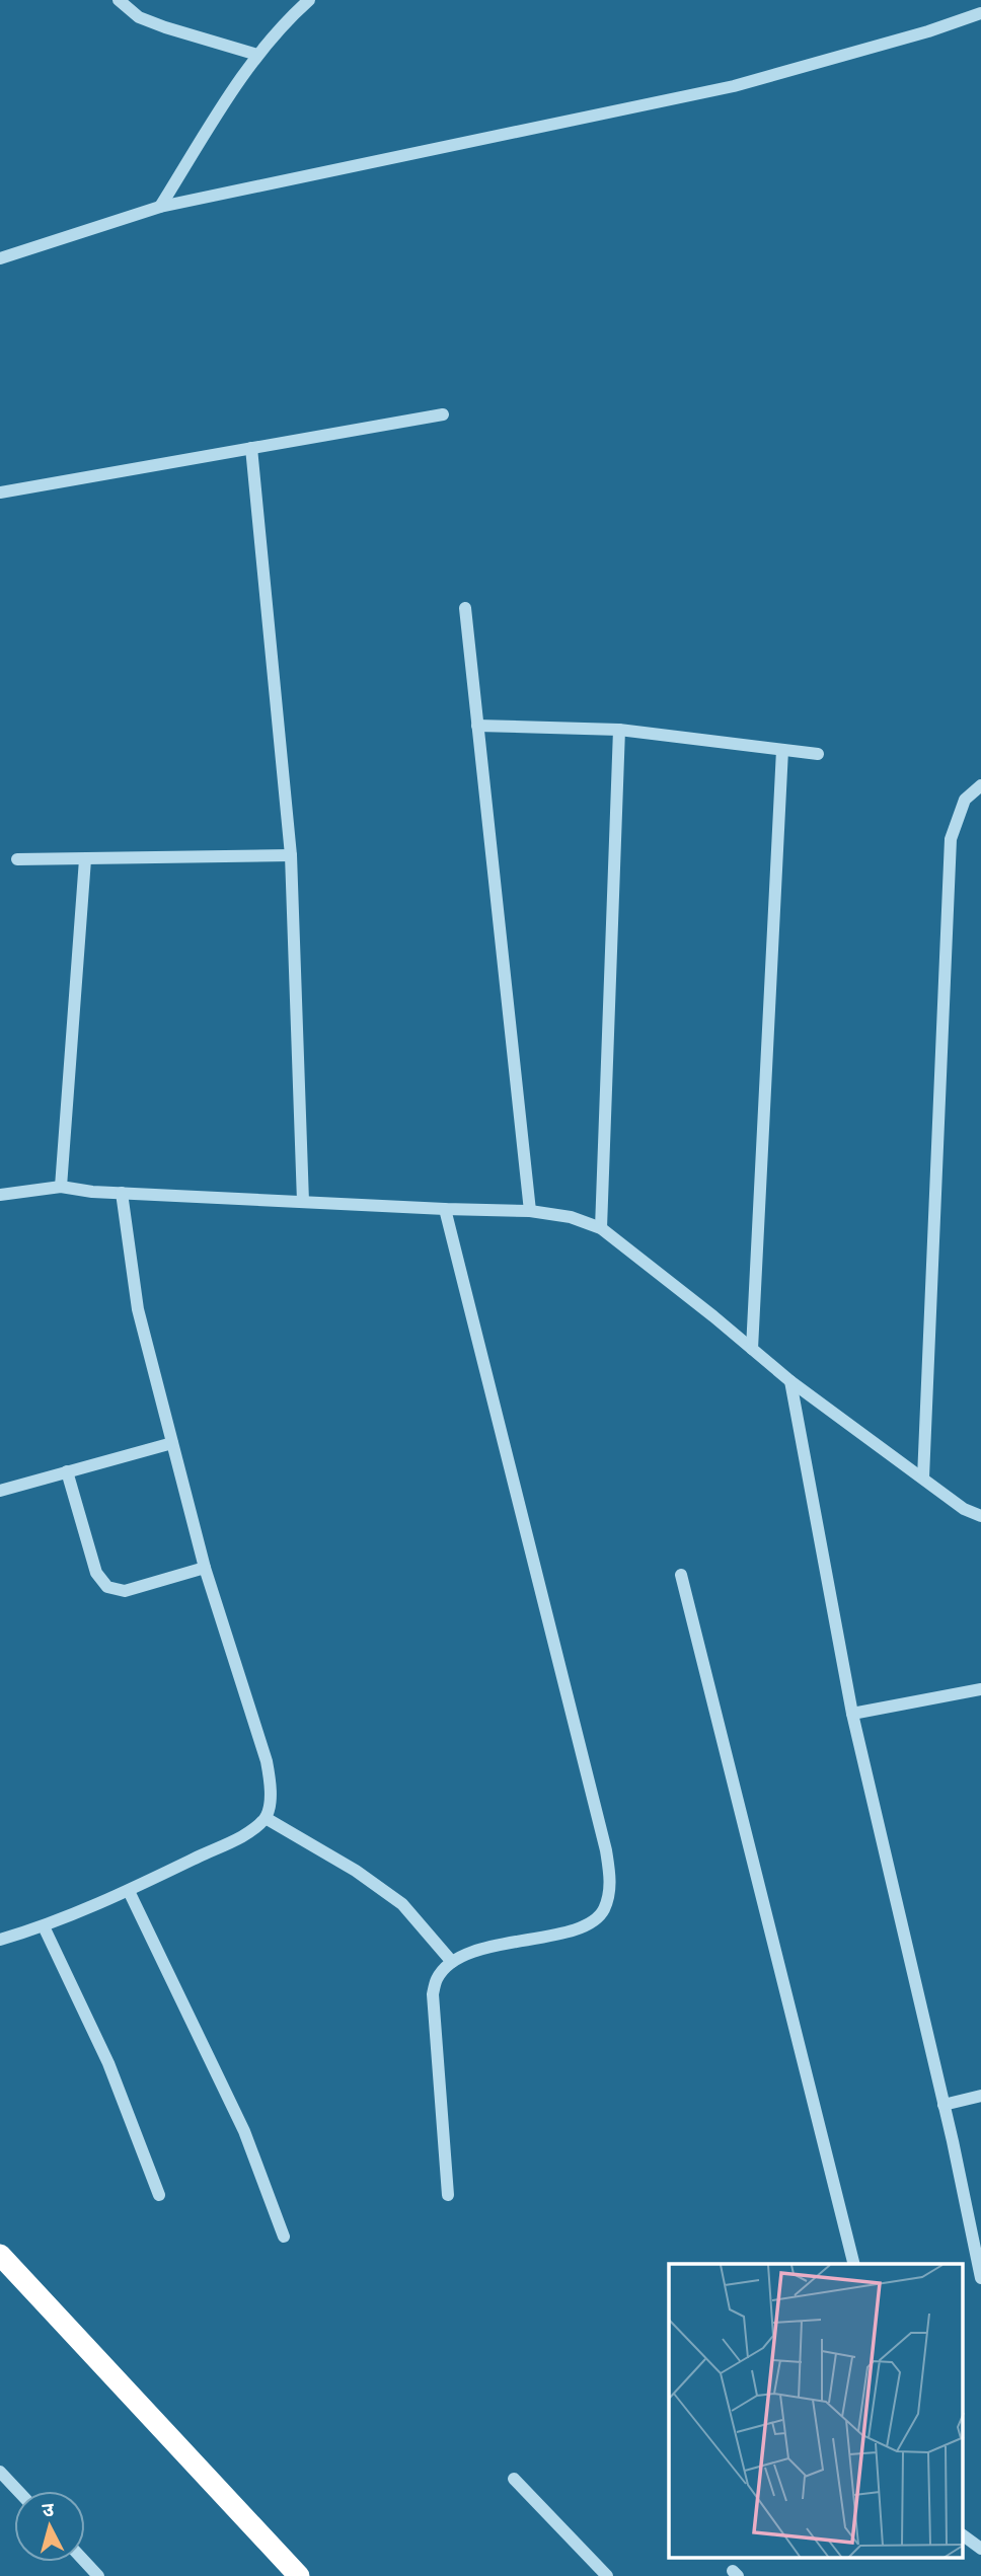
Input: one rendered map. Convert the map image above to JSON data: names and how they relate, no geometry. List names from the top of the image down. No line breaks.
{"north":"top"}
